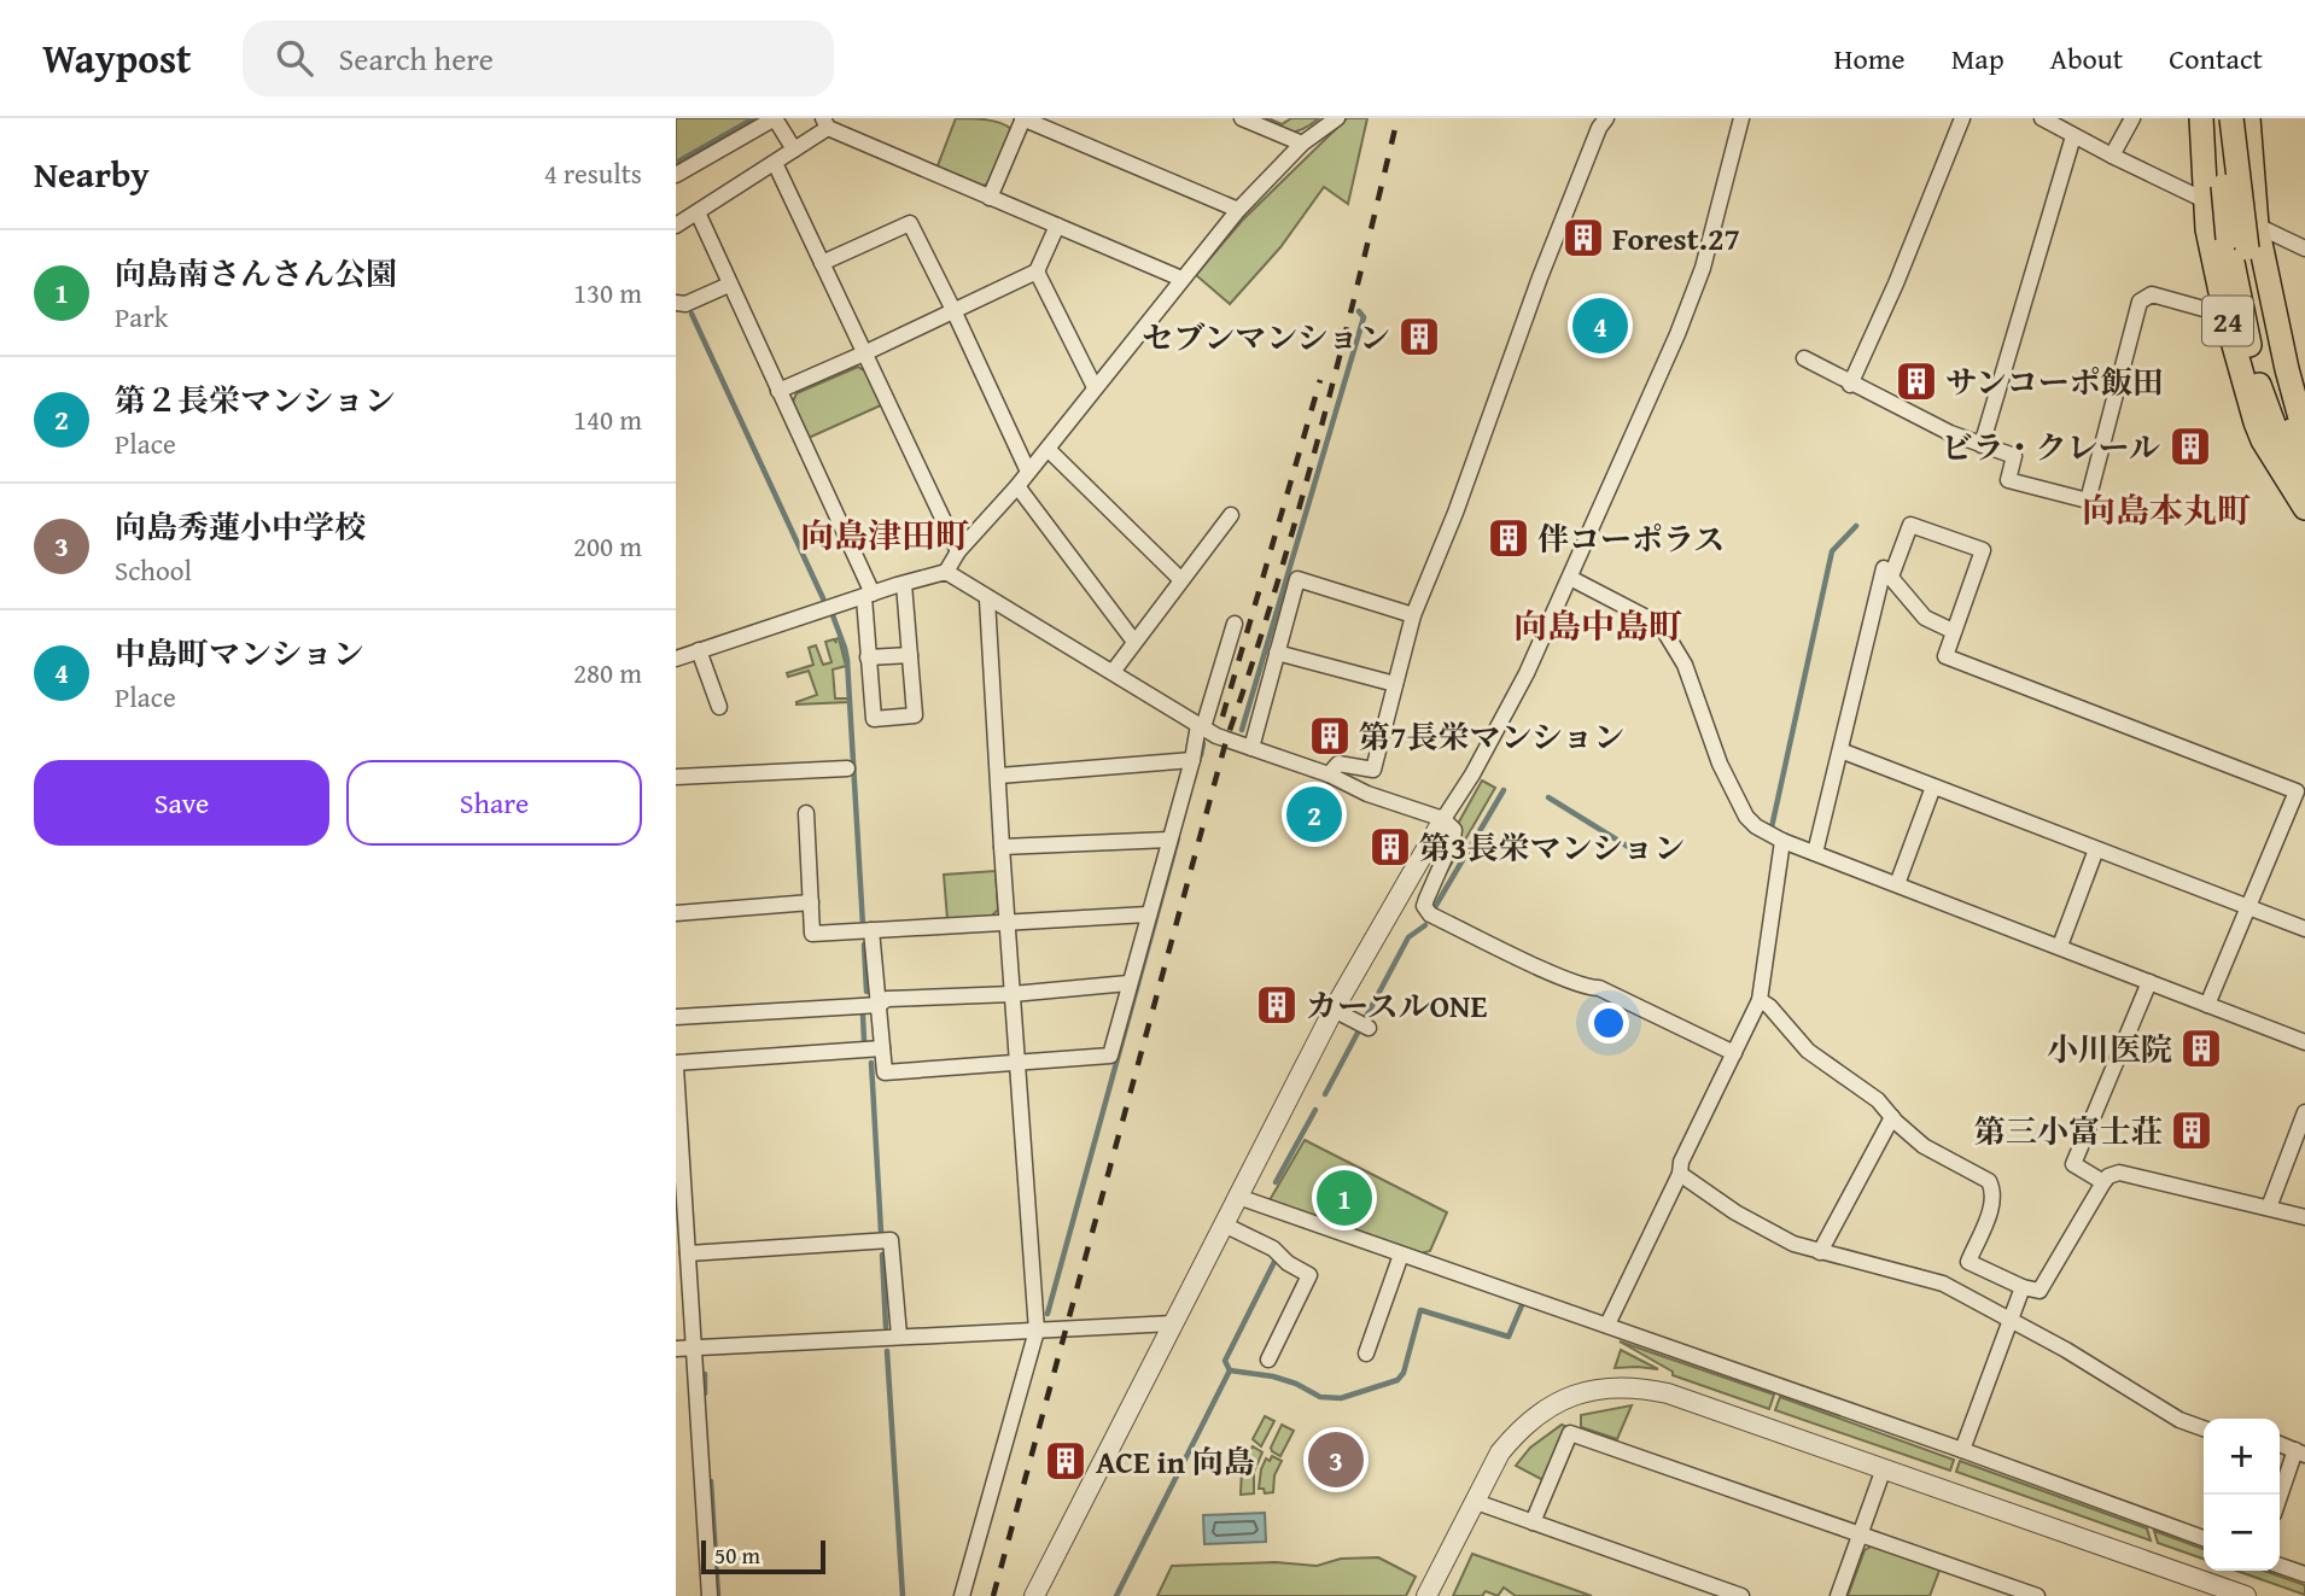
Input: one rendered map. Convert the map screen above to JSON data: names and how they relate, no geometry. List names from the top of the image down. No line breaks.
{"streets":{"highway":["24"]},"districts":["向島本丸町","向島津田町","向島中島町"],"places":{"building":["Forest.27","セブンマンション","サンコーポ飯田","ビラ・クレール","伴コーポラス","第7長栄マンション","第3長栄マンション","カースルONE","小川医院","第三小富士荘","ACE in 向島"]},"scale_bar":"50 m","page":{"header":"Waypost","search":"Search here","nav":["Home","Map","About","Contact"],"heading":["Nearby","4 results"],"list":[{"mark":"1","name":"向島南さんさん公園","note":"Park","value":"130 m"},{"mark":"2","name":"第２長栄マンション","note":"Place","value":"140 m"},{"mark":"3","name":"向島秀蓮小中学校","note":"School","value":"200 m"},{"mark":"4","name":"中島町マンション","note":"Place","value":"280 m"}],"pins":["4","2","1","3"],"buttons":["Save","Share"],"map_buttons":["+","−"],"scale":"50 m"}}
